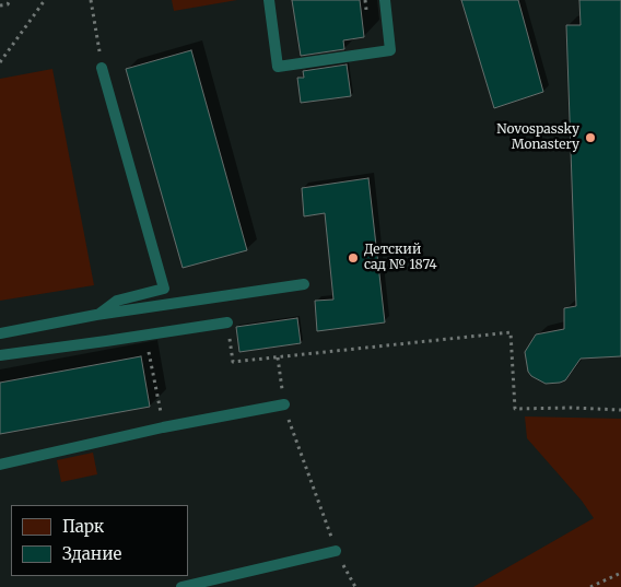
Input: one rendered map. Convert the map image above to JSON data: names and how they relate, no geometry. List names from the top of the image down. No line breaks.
{"places":["Novospassky Monastery","Детский сад № 1874"],"legend":["Парк","Здание"]}
